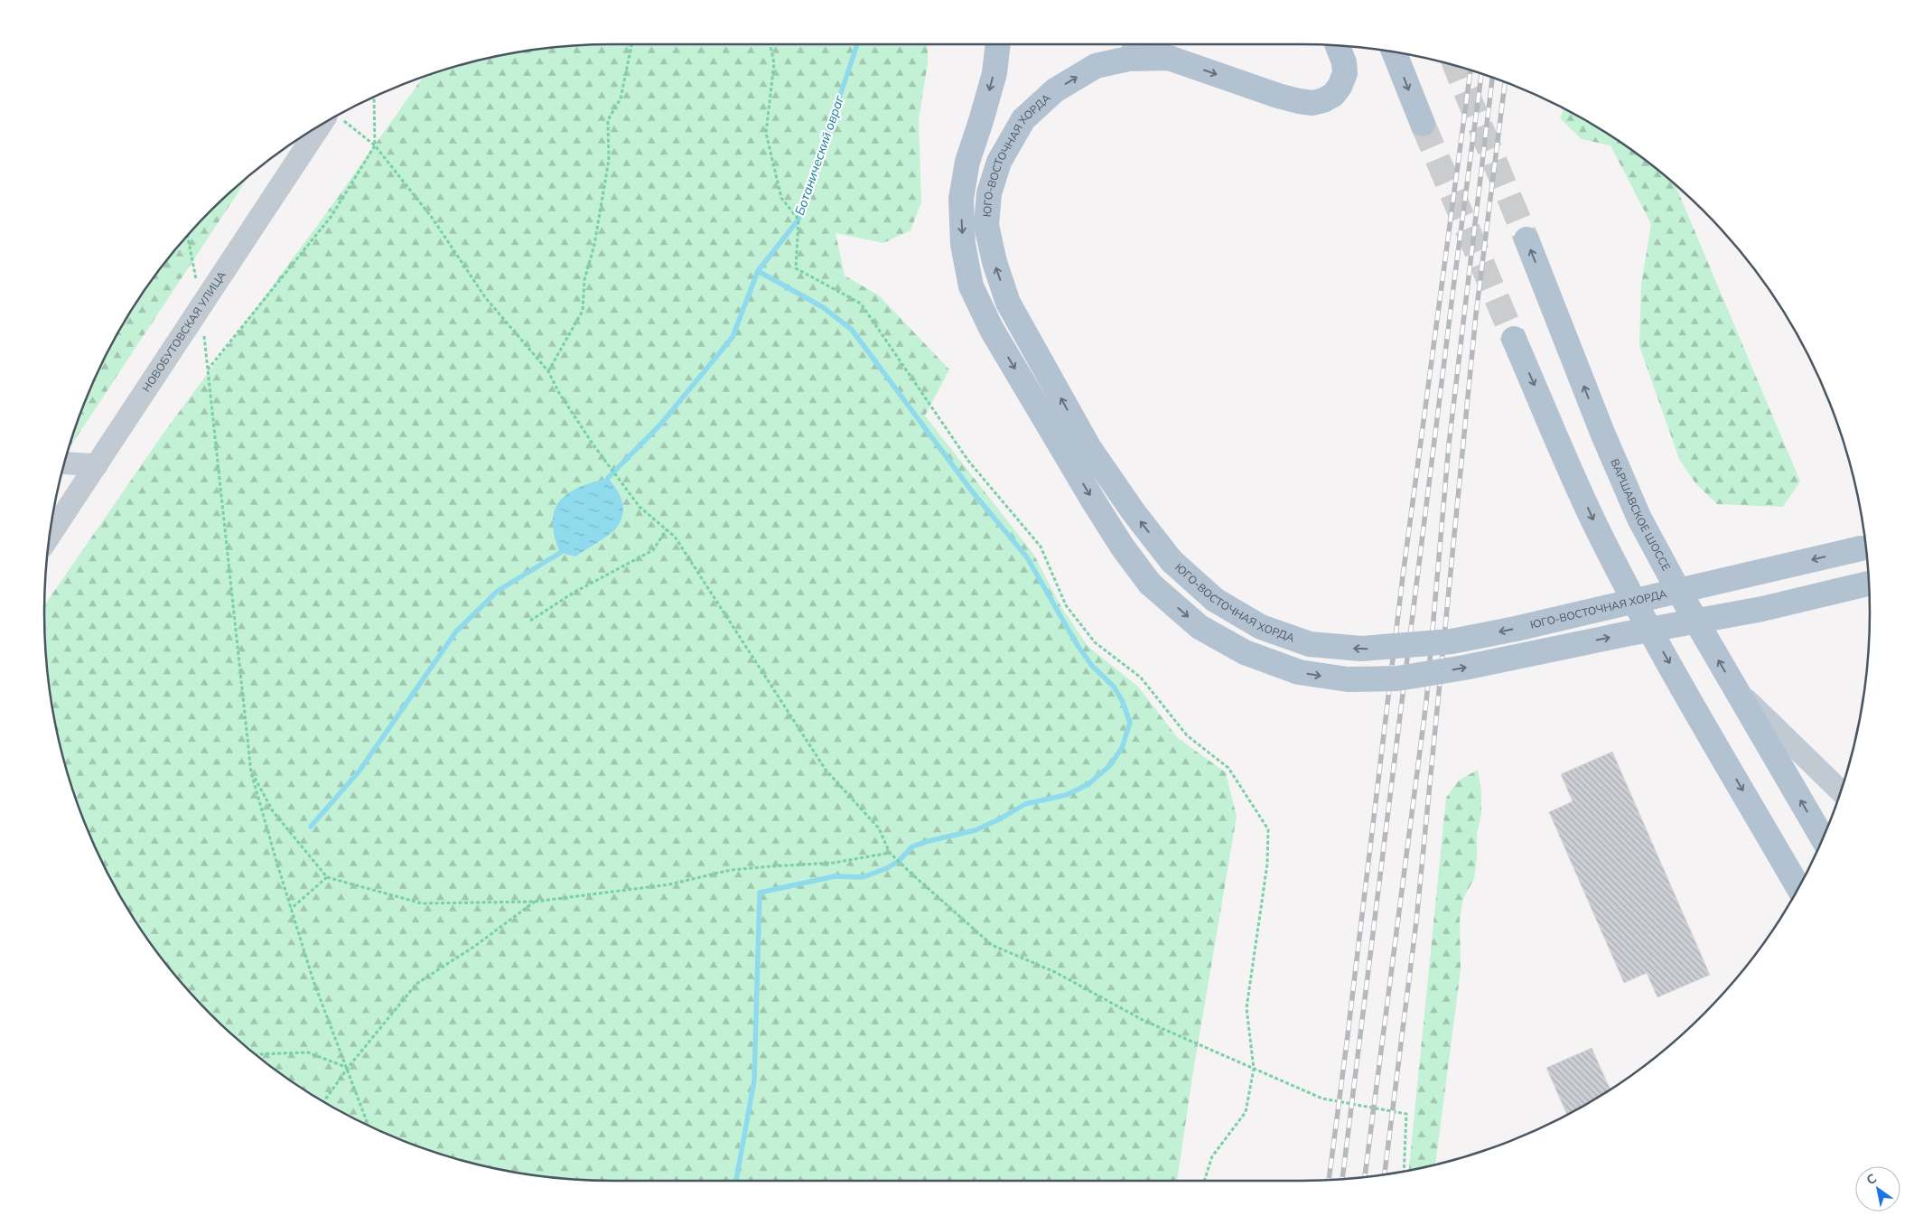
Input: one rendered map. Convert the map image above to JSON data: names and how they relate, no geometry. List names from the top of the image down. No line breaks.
{"streets":{"main road":["ЮГО-ВОСТОЧНАЯ ХОРДА","ВАРШАВСКОЕ ШОССЕ"],"street":["НОВОБУТОВСКАЯ УЛИЦА"]},"water":["Ботанический овраг"],"north":"top left"}
